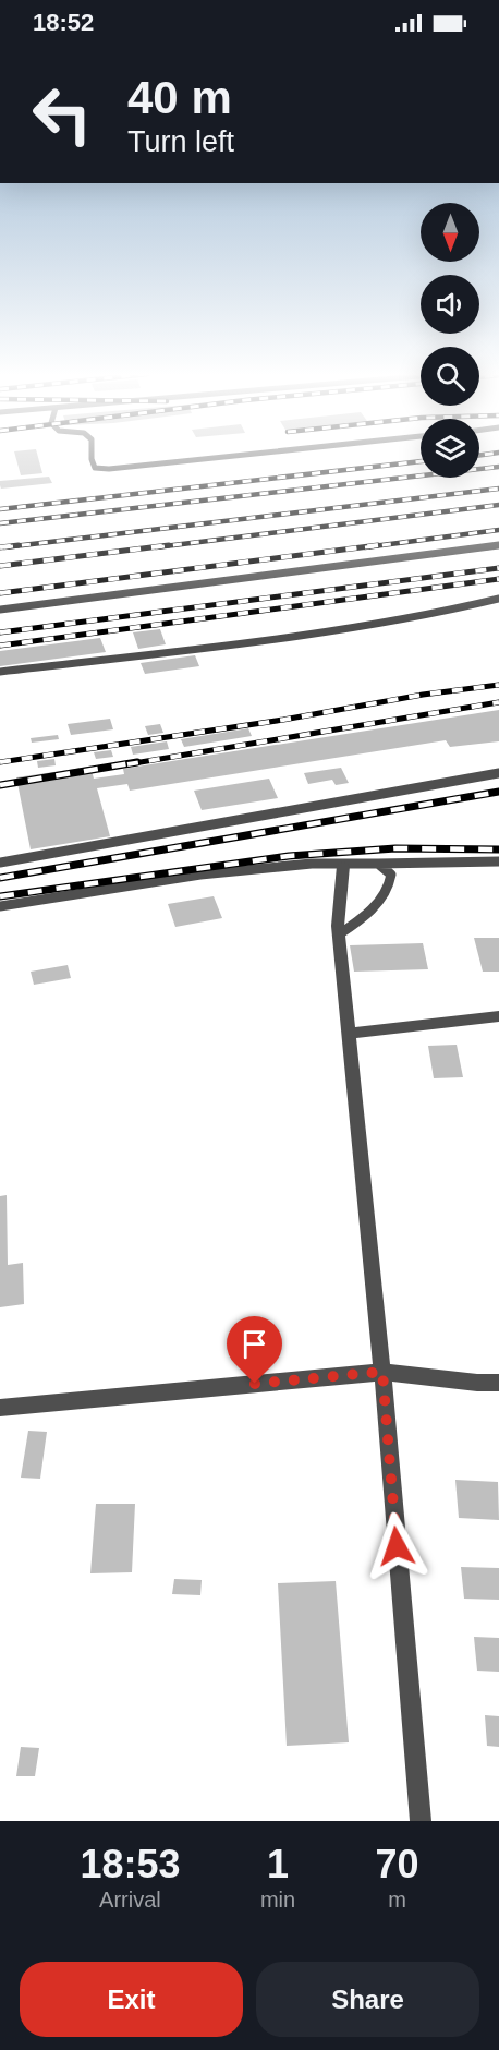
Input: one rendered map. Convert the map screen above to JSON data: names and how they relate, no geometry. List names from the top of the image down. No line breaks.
{"north":"bottom","page":{"status":"18:52","turn":["40 m","Turn left"],"eta":["18:53","Arrival","1","min","70","m"],"buttons":["Exit","Share"]}}
